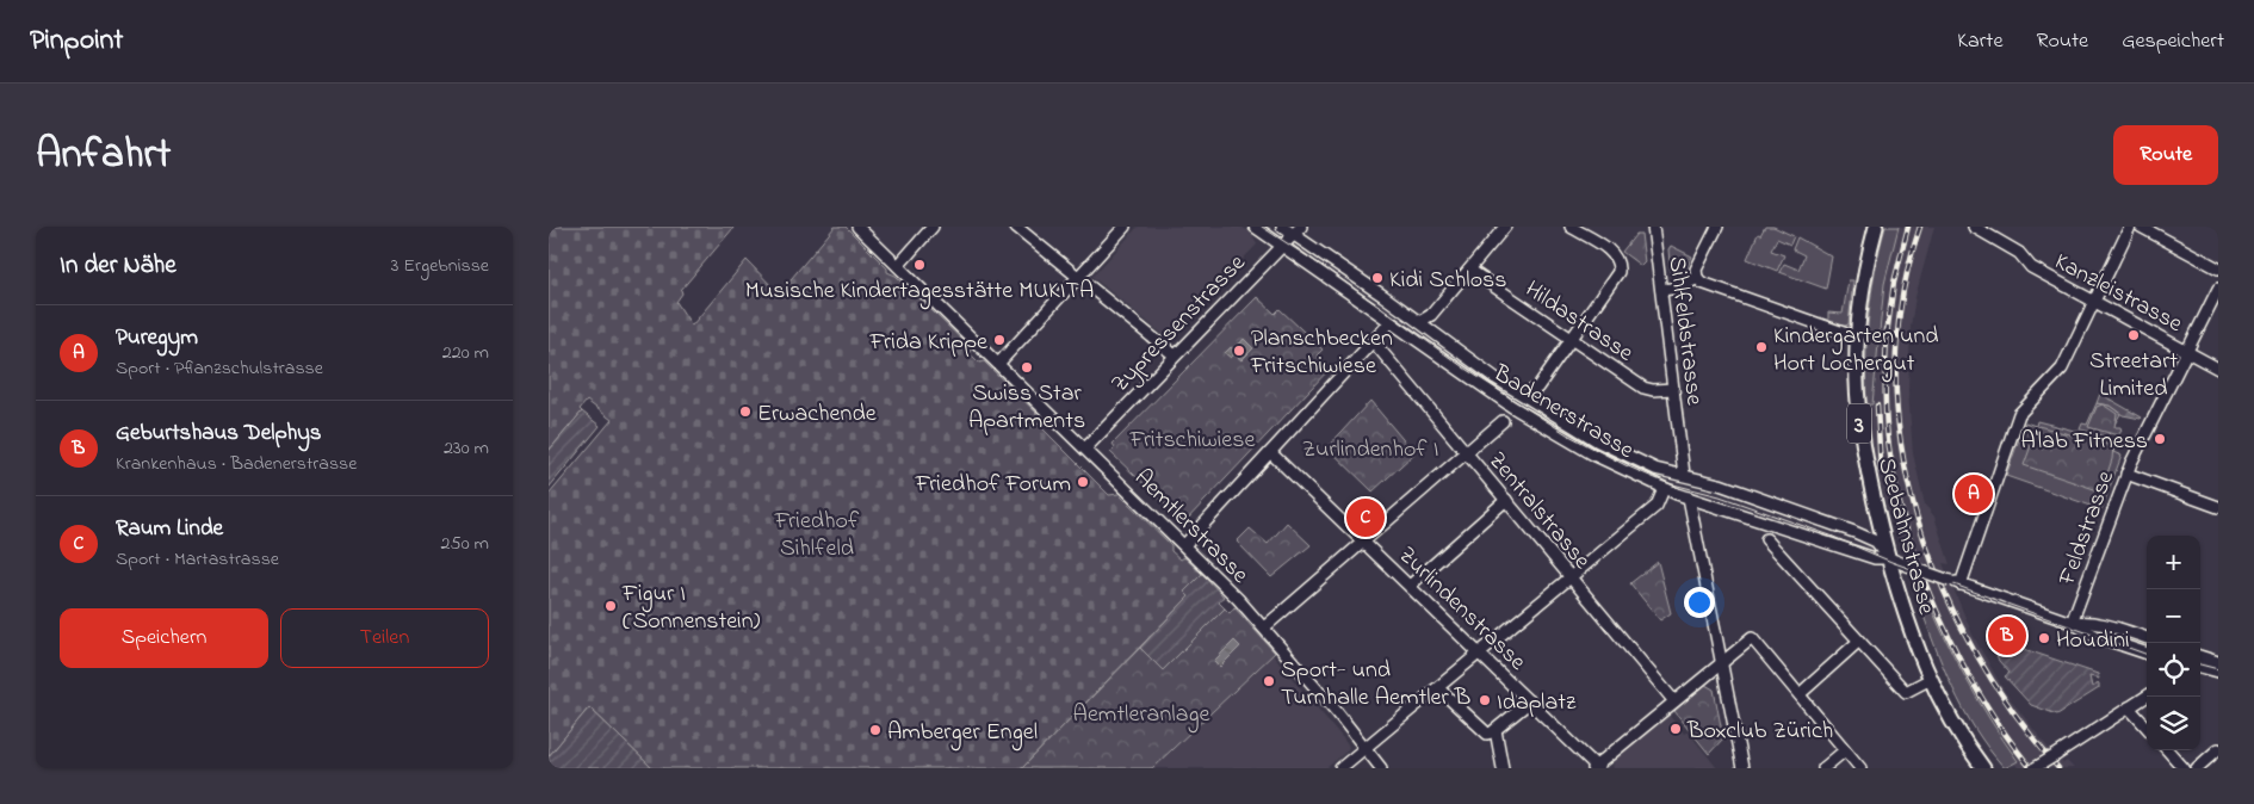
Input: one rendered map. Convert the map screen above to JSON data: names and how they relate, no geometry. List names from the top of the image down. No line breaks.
{"streets":{"main road":["3","Seebahnstrasse"],"street":["Kanzleistrasse","Hildastrasse","Zypressenstrasse","Sihlfeldstrasse","Badenerstrasse","Zentralstrasse","Aemtlerstrasse","Feldstrasse","Zurlindenstrasse"]},"crossings":[["Kanzleistrasse","Feldstrasse"],["Hildastrasse","Sihlfeldstrasse"],["Zypressenstrasse","Badenerstrasse"],["Zypressenstrasse","Aemtlerstrasse"],["Sihlfeldstrasse","Badenerstrasse"],["Badenerstrasse","Feldstrasse"],["Badenerstrasse","Seebahnstrasse"]],"parks":["Fritschiwiese","Zurlindenhof I","Friedhof Sihlfeld","Aemtleranlage"],"places":["Musische Kindertagesstätte MUKITA","Kidi Schloss","Streetart Limited","Frida Krippe","Kindergarten und Hort Lochergut","Planschbecken Fritschiwiese","Swiss Star Apartments","Erwachende","A'lab Fitness","Friedhof Forum","Figur I (Sonnenstein)","Houdini","Sport- und Turnhalle Aemtler B","Idaplatz","Boxclub Zürich","Amberger Engel"],"page":{"header":"Pinpoint","nav":["Karte","Route","Gespeichert"],"title":"Anfahrt","buttons":["Route",["Speichern","Teilen"]],"heading":["In der Nähe","3 Ergebnisse"],"list":[{"mark":"A","name":"Puregym","note":"Sport · Pflanzschulstrasse","value":"220 m"},{"mark":"B","name":"Geburtshaus Delphys","note":"Krankenhaus · Badenerstrasse","value":"230 m"},{"mark":"C","name":"Raum Linde","note":"Sport · Martastrasse","value":"250 m"}],"pins":["A","C","B"],"map_buttons":["+","−"]}}
